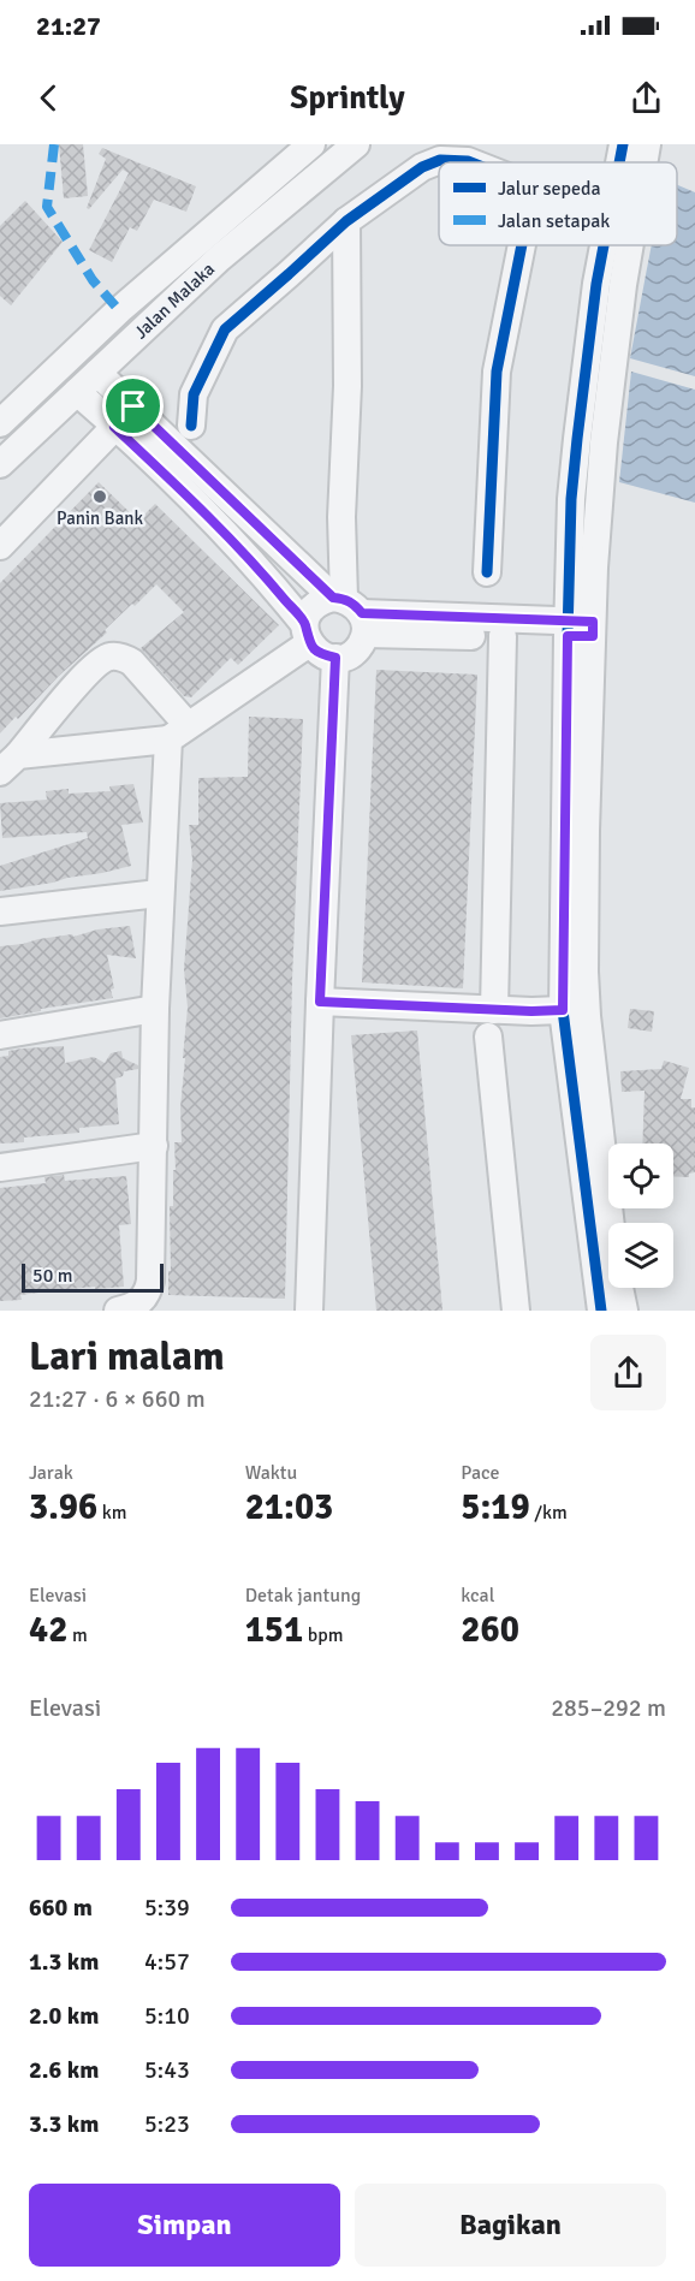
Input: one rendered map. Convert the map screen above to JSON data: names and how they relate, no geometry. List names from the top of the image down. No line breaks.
{"streets":{"street":["Jalan Malaka"]},"places":["Panin Bank"],"legend":["Jalur sepeda","Jalan setapak"],"scale_bar":"50 m","page":{"status":"21:27","header":"Sprintly","scale":"50 m","heading":["Lari malam","21:27 · 6 × 660 m"],"stats":[["Jarak","3.96 km"],["Waktu","21:03"],["Pace","5:19 /km"],["Elevasi","42 m"],["Detak jantung","151 bpm"],["kcal","260"]],"chart":["Elevasi","285–292 m"],"list":[{"name":"660 m","note":"5:39"},{"name":"1.3 km","note":"4:57"},{"name":"2.0 km","note":"5:10"},{"name":"2.6 km","note":"5:43"},{"name":"3.3 km","note":"5:23"}],"buttons":["Simpan","Bagikan"]}}
